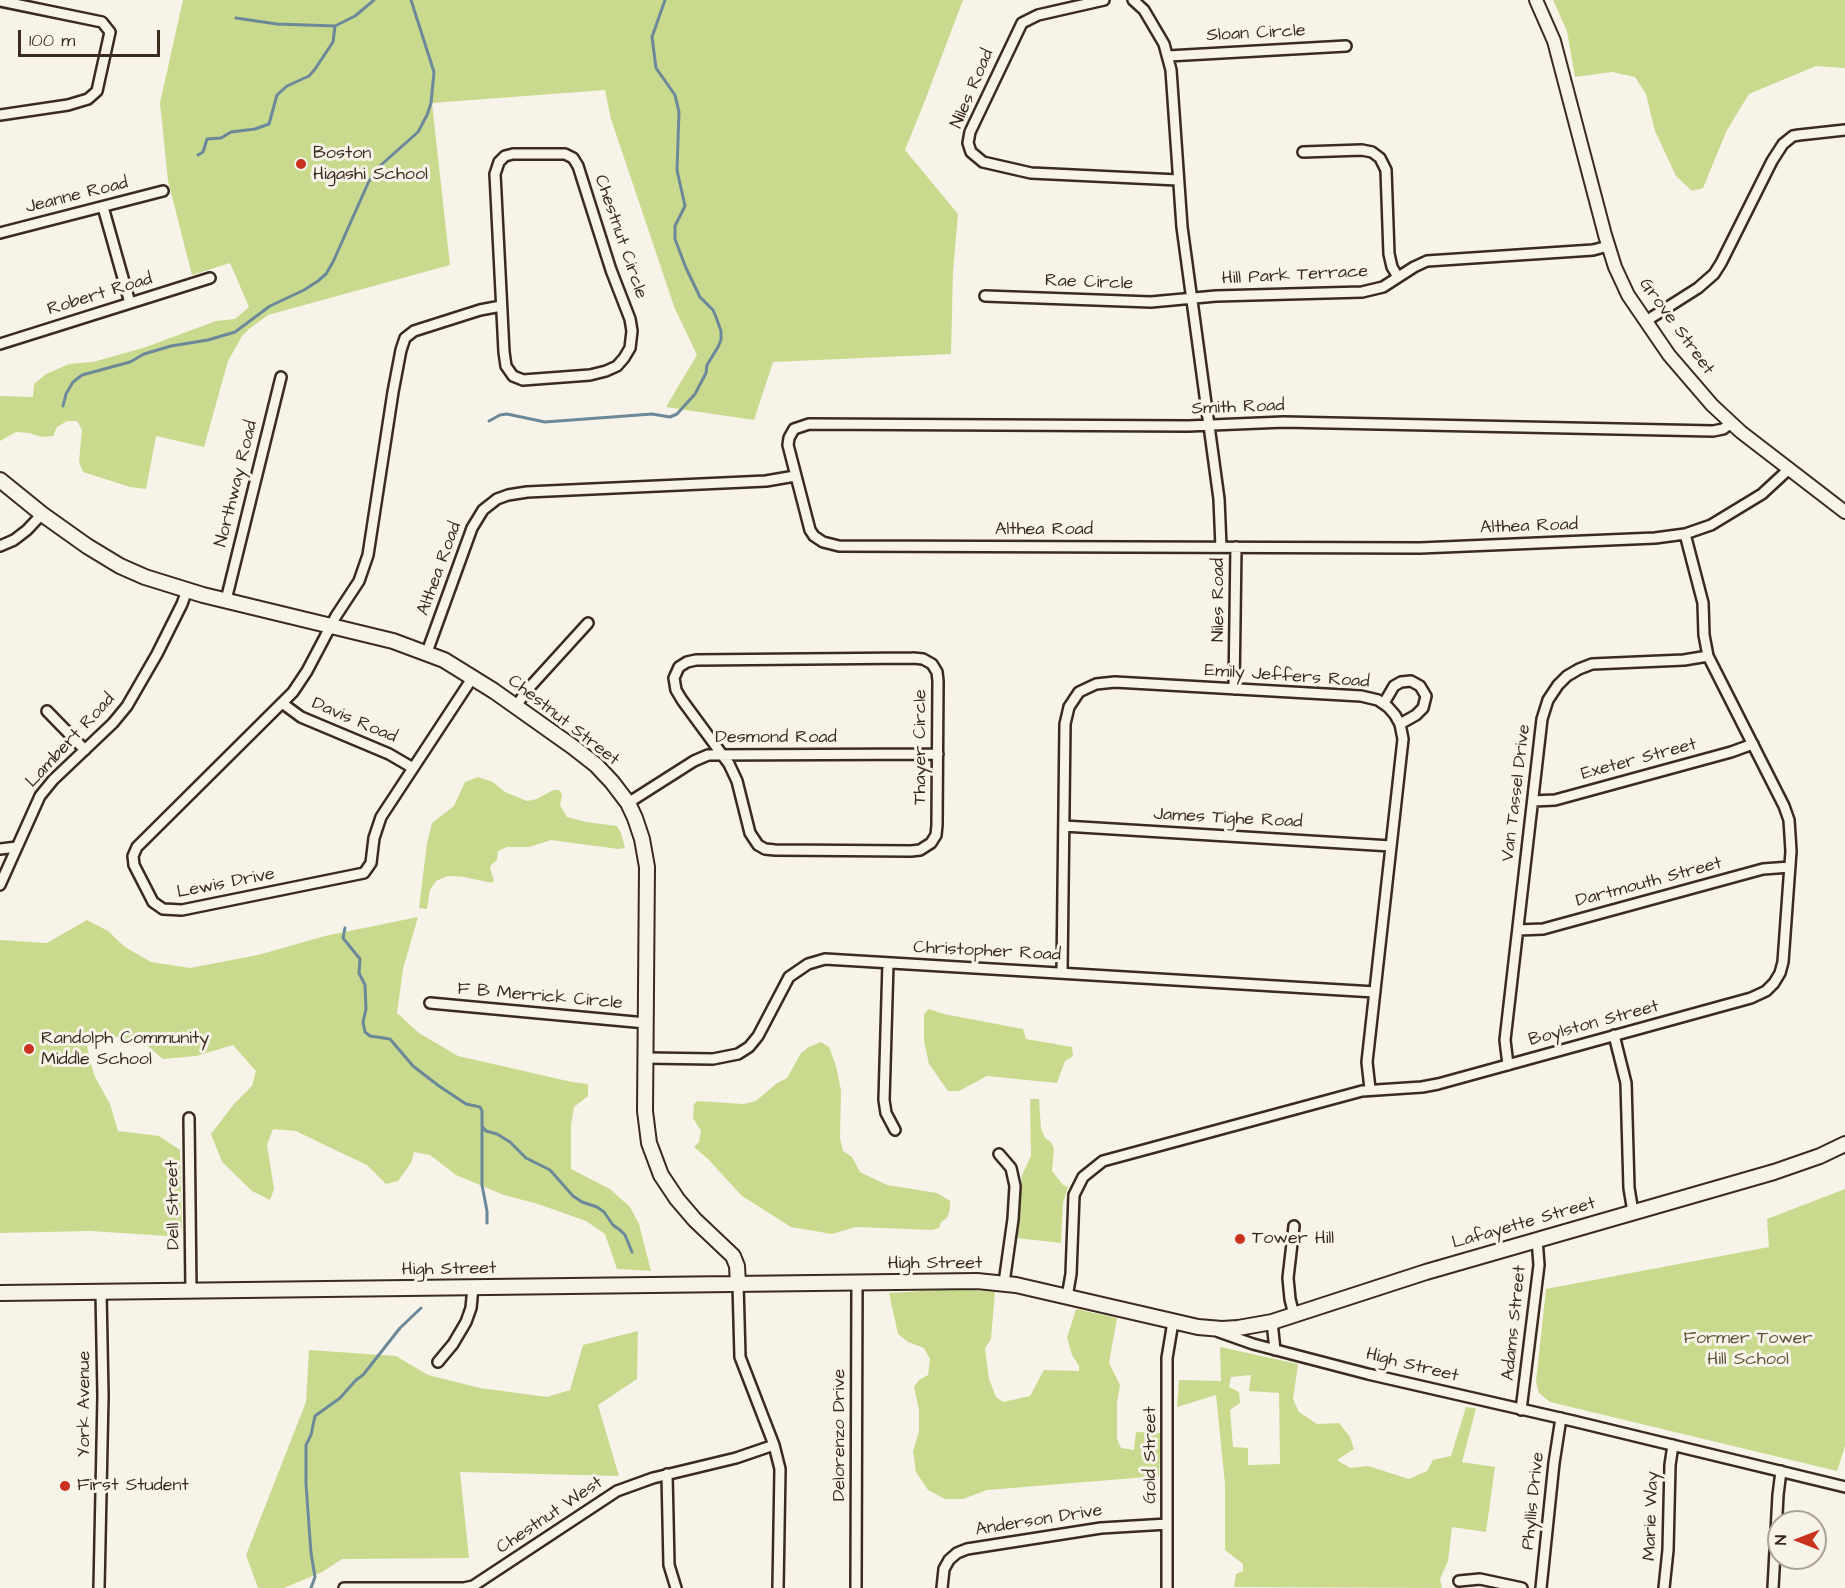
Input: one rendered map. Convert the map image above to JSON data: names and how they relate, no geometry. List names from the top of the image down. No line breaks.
{"streets":{"main road":["Chestnut Street","Lafayette Street","High Street"],"street":["Sloan Circle","Niles Road","Jeanne Road","Chestnut Circle","Hill Park Terrace","Rae Circle","Robert Road","Grove Street","Smith Road","Northway Road","Althea Road","Emily Jeffers Road","Davis Road","Desmond Road","Lambert Road","Thayer Circle","Exeter Street","Van Tassel Drive","James Tighe Road","Dartmouth Street","Lewis Drive","Christopher Road","F B Merrick Circle","Boylston Street","Dell Street","Adams Street","York Avenue","Delorenzo Drive","Gold Street","Phyllis Drive","Chestnut West","Marie Way","Anderson Drive"]},"crossings":[["Sloan Circle","Niles Road"],["Niles Road","Hill Park Terrace"],["Niles Road","Rae Circle"],["Niles Road","Smith Road"],["Niles Road","Althea Road"],["Niles Road","Emily Jeffers Road"],["Hill Park Terrace","Rae Circle"],["Hill Park Terrace","Grove Street"],["Grove Street","Smith Road"],["Grove Street","Althea Road"],["Smith Road","Althea Road"],["Northway Road","Chestnut Street"],["Althea Road","Chestnut Street"],["Althea Road","Boylston Street"],["Emily Jeffers Road","James Tighe Road"],["Emily Jeffers Road","Christopher Road"],["Davis Road","Lewis Drive"],["Chestnut Street","Desmond Road"],["Chestnut Street","Lambert Road"],["Chestnut Street","Lewis Drive"],["Chestnut Street","Christopher Road"],["Chestnut Street","F B Merrick Circle"],["Chestnut Street","High Street"],["Desmond Road","Thayer Circle"],["Exeter Street","Van Tassel Drive"],["Exeter Street","Boylston Street"],["Van Tassel Drive","Dartmouth Street"],["Van Tassel Drive","Boylston Street"],["Dartmouth Street","Boylston Street"],["Boylston Street","High Street"],["Dell Street","High Street"],["Lafayette Street","High Street"],["Lafayette Street","Adams Street"],["High Street","Adams Street"],["High Street","York Avenue"],["High Street","Delorenzo Drive"],["High Street","Gold Street"],["High Street","Phyllis Drive"],["High Street","Marie Way"],["Gold Street","Anderson Drive"]],"parks":["Former Tower Hill School"],"places":["Boston Higashi School","Randolph Community Middle School","Tower Hill","First Student"],"scale_bar":"100 m","north":"left"}
